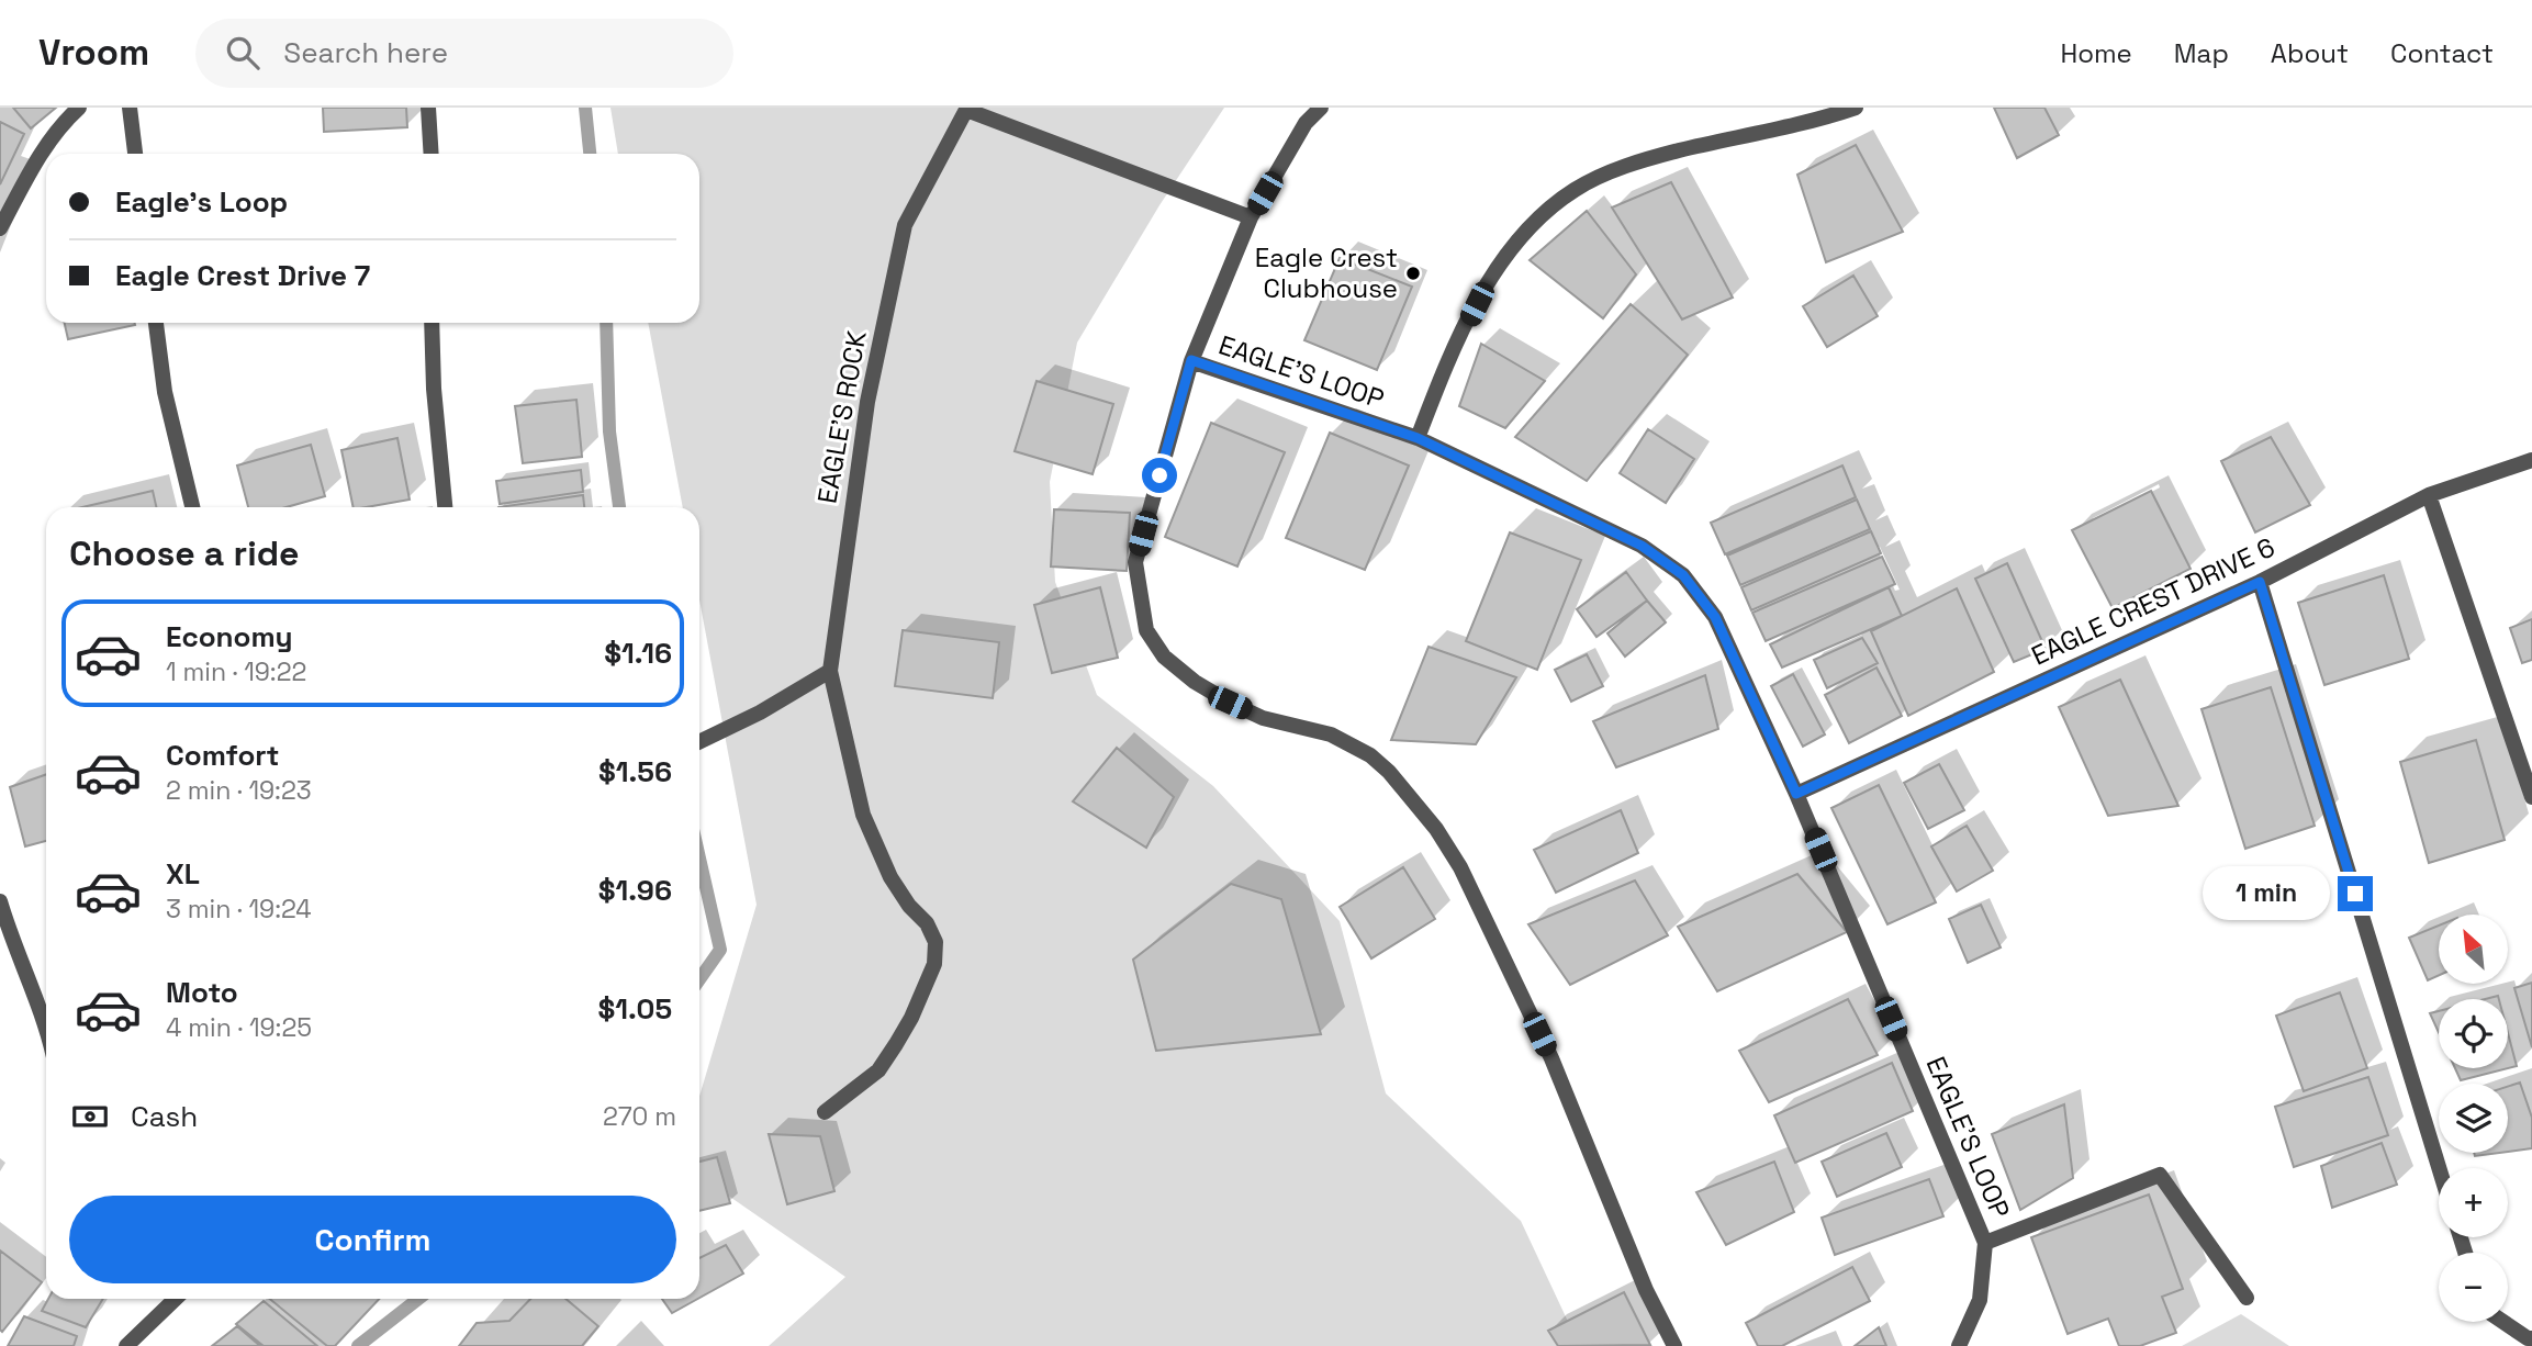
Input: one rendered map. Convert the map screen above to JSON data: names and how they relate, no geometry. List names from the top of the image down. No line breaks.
{"streets":{"street":["EAGLE'S LOOP","EAGLE'S ROCK","EAGLE CREST DRIVE 6"]},"crossings":[["EAGLE'S LOOP","EAGLE CREST DRIVE 6"]],"places":["Eagle Crest Clubhouse"],"north":"top left","page":{"header":"Vroom","search":"Search here","nav":["Home","Map","About","Contact"],"banner":["Eagle's Loop","Eagle Crest Drive 7"],"heading":"Choose a ride","list":[{"name":"Economy","note":"1 min · 19:22","value":"$1.16"},{"name":"Comfort","note":"2 min · 19:23","value":"$1.56"},{"name":"XL","note":"3 min · 19:24","value":"$1.96"},{"name":"Moto","note":"4 min · 19:25","value":"$1.05"}],"bubble":"1 min","map_buttons":["+","−"],"pay":["Cash","270 m"],"buttons":"Confirm"}}
